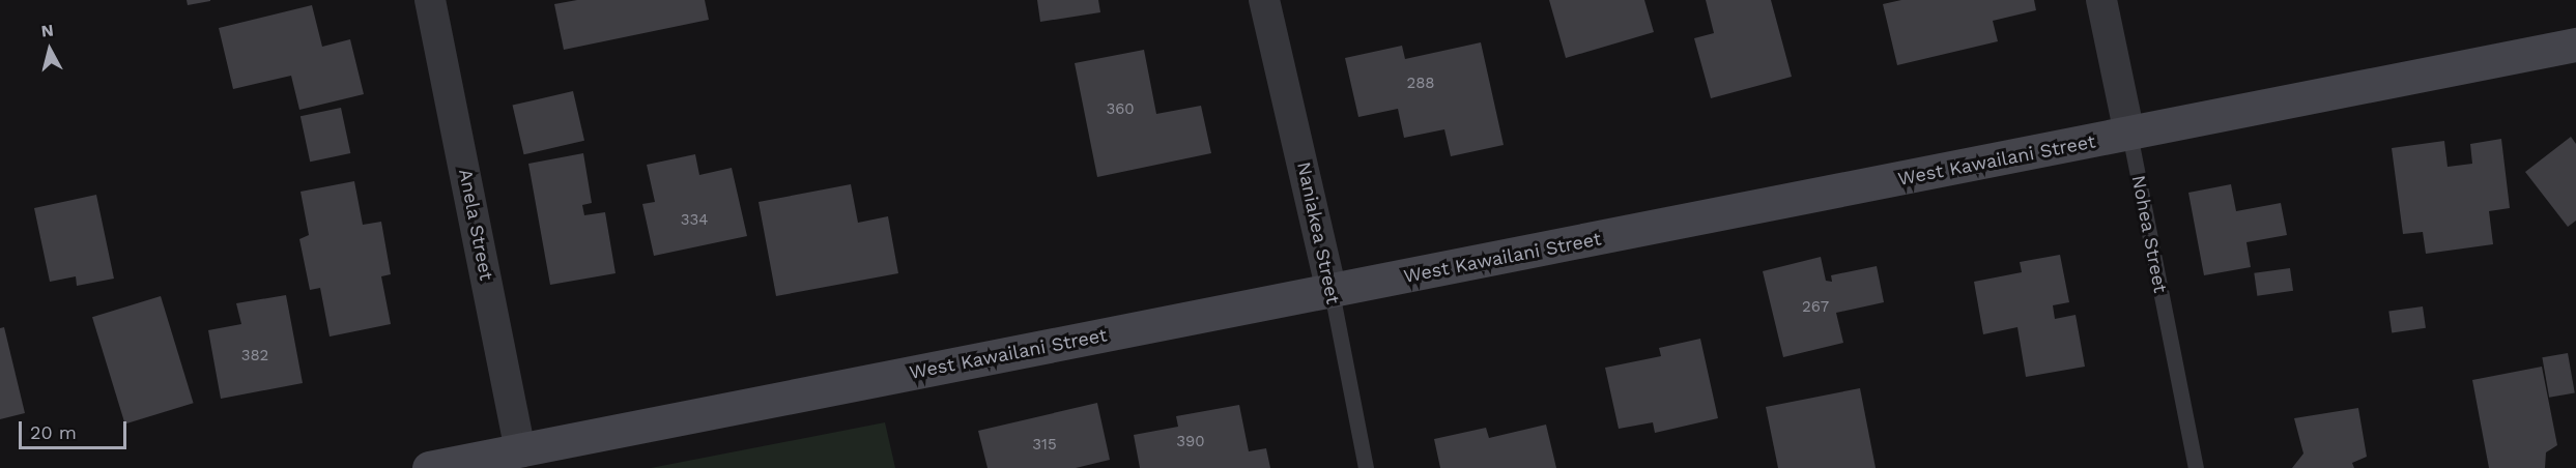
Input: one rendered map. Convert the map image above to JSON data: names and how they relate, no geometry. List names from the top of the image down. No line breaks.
{"streets":{"street":["West Kawailani Street","Anela Street","Naniakea Street","Nohea Street"]},"crossings":[["West Kawailani Street","Anela Street"],["West Kawailani Street","Naniakea Street"],["West Kawailani Street","Nohea Street"]],"house_numbers":["288","360","334","267","382","390","315"],"scale_bar":"20 m","north":"top"}
